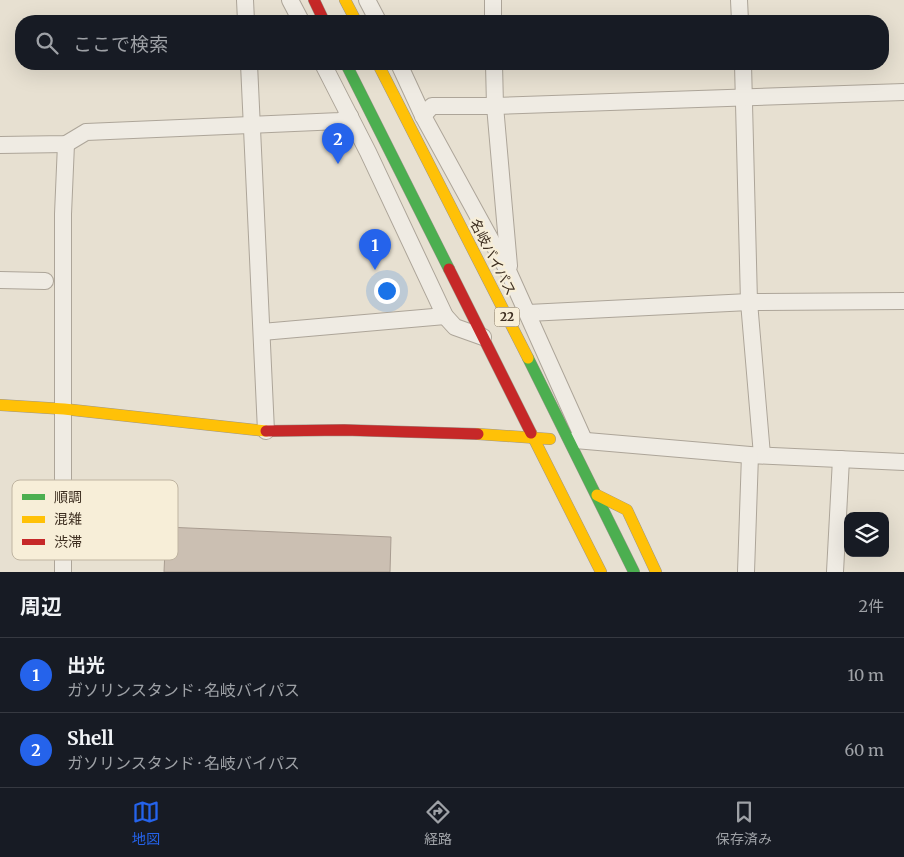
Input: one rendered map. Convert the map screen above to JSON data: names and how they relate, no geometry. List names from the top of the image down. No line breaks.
{"streets":{"main road":["名岐バイパス","22"]},"legend":["順調","混雑","渋滞"],"page":{"search":"ここで検索","pins":["2","1"],"heading":["周辺","2件"],"list":[{"mark":"1","name":"出光","note":"ガソリンスタンド · 名岐バイパス","value":"10 m"},{"mark":"2","name":"Shell","note":"ガソリンスタンド · 名岐バイパス","value":"60 m"}],"nav":["地図","経路","保存済み"]}}
